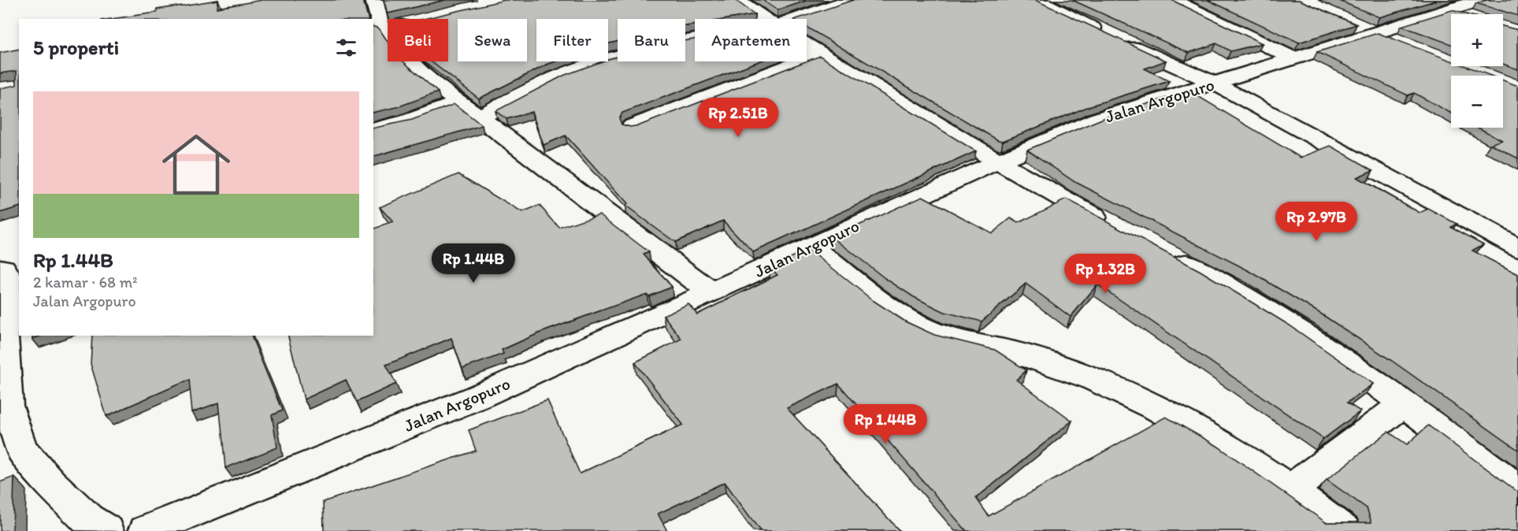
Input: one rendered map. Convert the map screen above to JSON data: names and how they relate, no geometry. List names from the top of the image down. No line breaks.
{"streets":{"street":["Jalan Argopuro"]},"page":{"map_buttons":["+","−"],"chip":["Beli","Sewa","Filter","Baru","Apartemen"],"heading":"5 properti","list":[{"name":"Rp 1.44B","note":"2 kamar · 68 m² · Jalan Argopuro"}],"price":["Rp 2.51B","Rp 2.97B","Rp 1.44B","Rp 1.32B","Rp 1.44B"]}}
